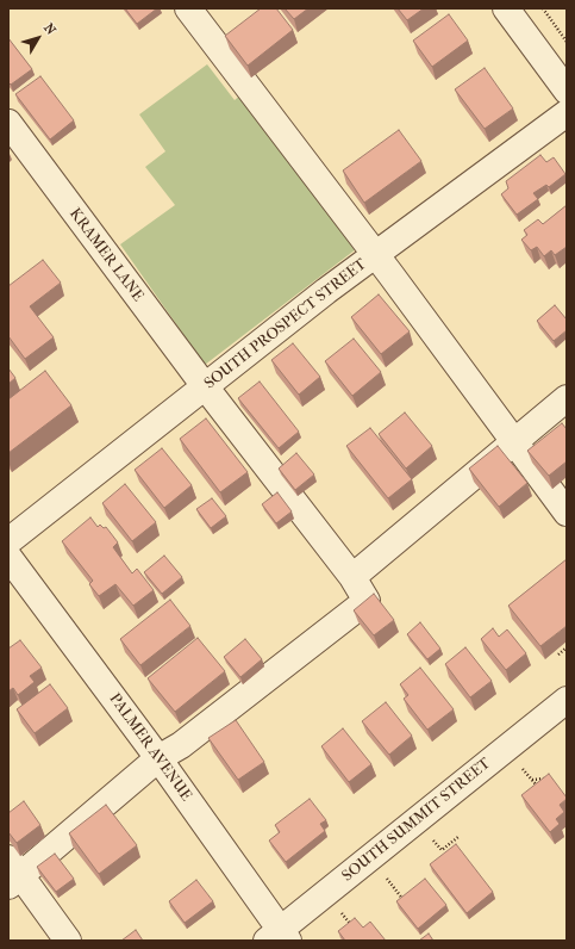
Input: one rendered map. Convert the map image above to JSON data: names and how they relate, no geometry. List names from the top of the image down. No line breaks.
{"streets":{"street":["KRAMER LANE","SOUTH PROSPECT STREET","PALMER AVENUE","SOUTH SUMMIT STREET"]},"crossings":[["KRAMER LANE","SOUTH PROSPECT STREET"],["KRAMER LANE","PALMER AVENUE"],["PALMER AVENUE","SOUTH SUMMIT STREET"]],"north":"top right"}
